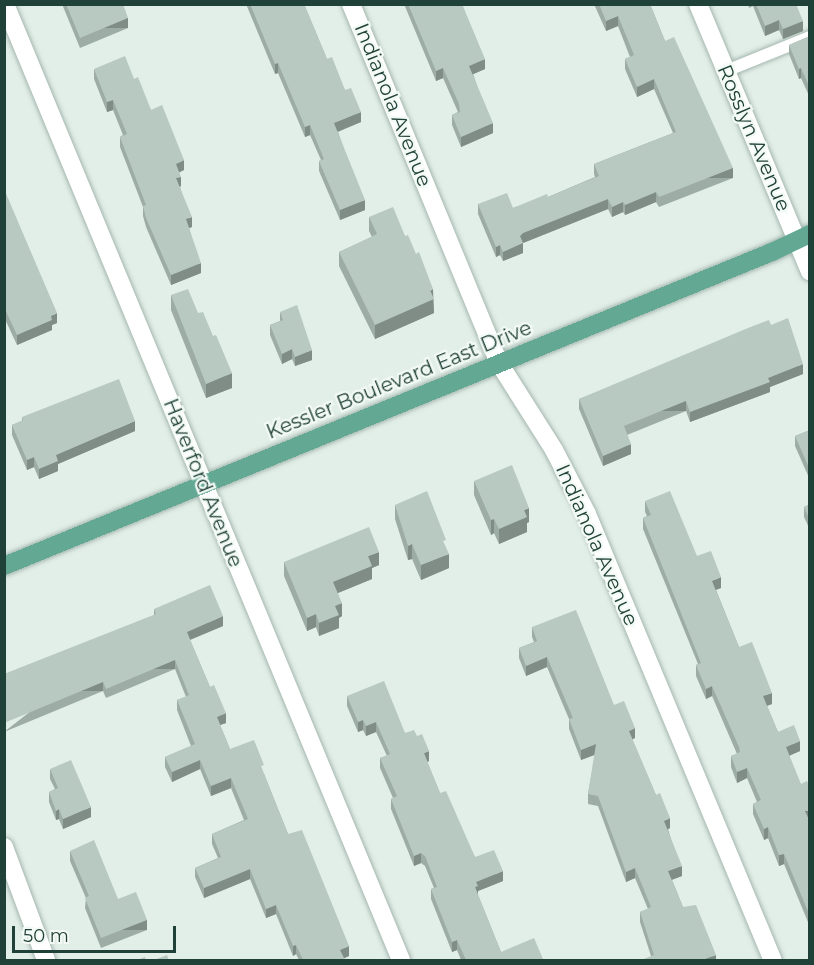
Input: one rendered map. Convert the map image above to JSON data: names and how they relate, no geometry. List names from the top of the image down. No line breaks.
{"streets":{"main road":["Kessler Boulevard East Drive"],"street":["Indianola Avenue","Rosslyn Avenue","Haverford Avenue"]},"crossings":[["Indianola Avenue","Kessler Boulevard East Drive"],["Rosslyn Avenue","Kessler Boulevard East Drive"],["Kessler Boulevard East Drive","Haverford Avenue"]],"scale_bar":"50 m"}
